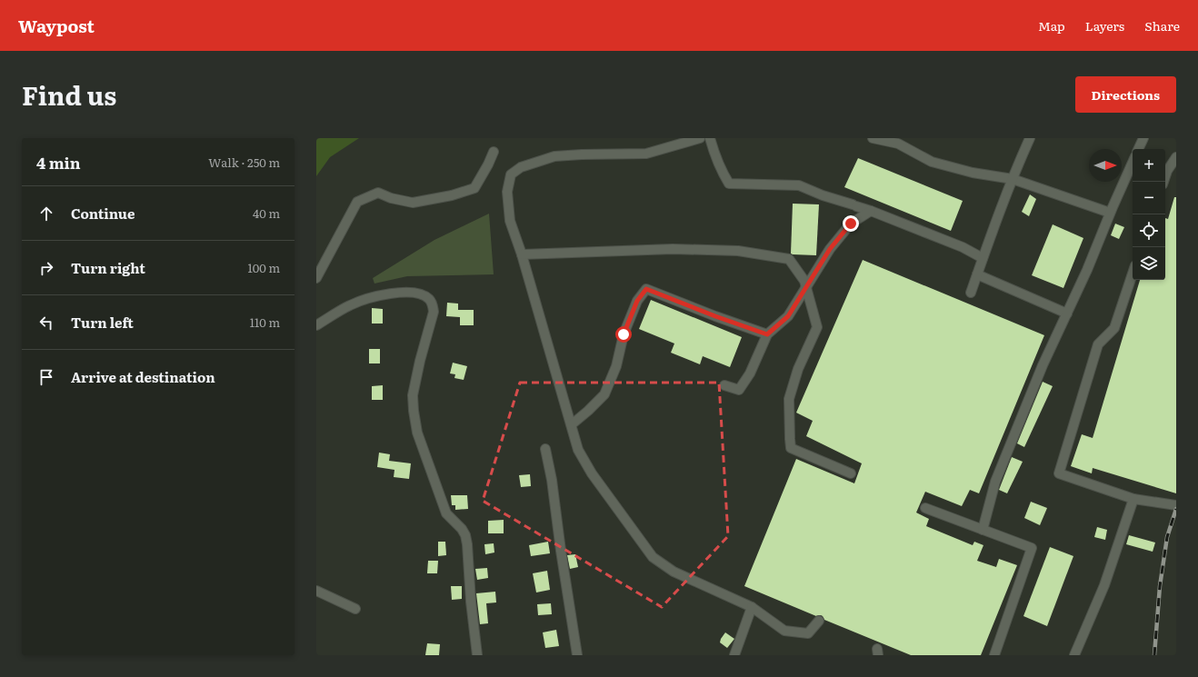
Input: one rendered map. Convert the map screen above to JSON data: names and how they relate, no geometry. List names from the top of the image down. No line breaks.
{"north":"right","page":{"header":"Waypost","nav":["Map","Layers","Share"],"title":"Find us","buttons":"Directions","heading":["4 min","Walk · 250 m"],"map_buttons":["+","−"],"list":[["Continue","40 m"],["Turn right","100 m"],["Turn left","110 m"],"Arrive at destination"]}}
